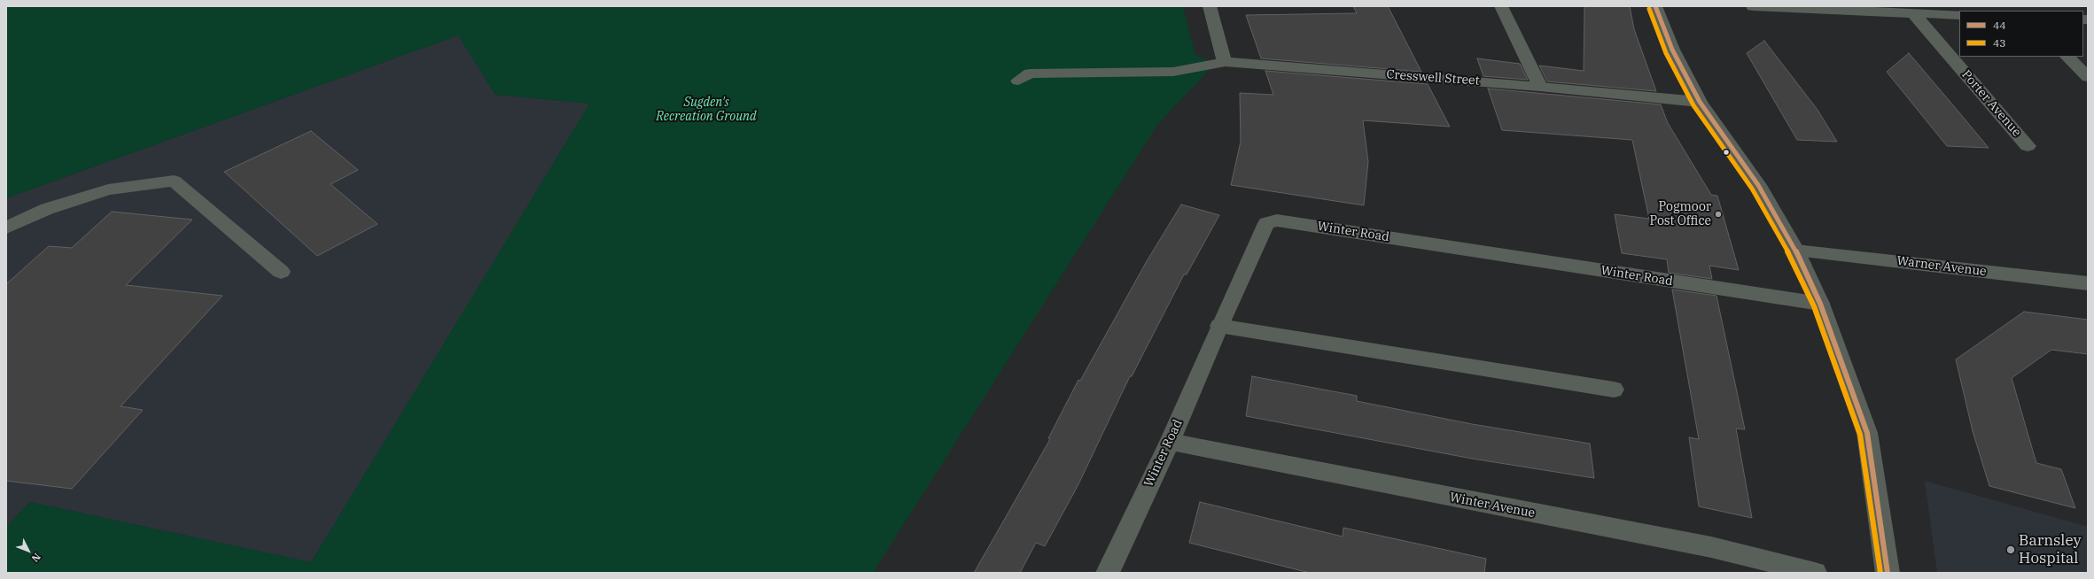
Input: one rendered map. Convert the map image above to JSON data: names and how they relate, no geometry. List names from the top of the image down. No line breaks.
{"streets":{"street":["Cresswell Street","Porter Avenue","Winter Road","Warner Avenue","Winter Avenue"]},"crossings":[["Winter Road","Winter Avenue"]],"parks":["Sugden's Recreation Ground"],"places":["Pogmoor Post Office","Barnsley Hospital"],"lines":["transit line 44","transit line 43"],"legend":["44","43"],"north":"bottom right"}
